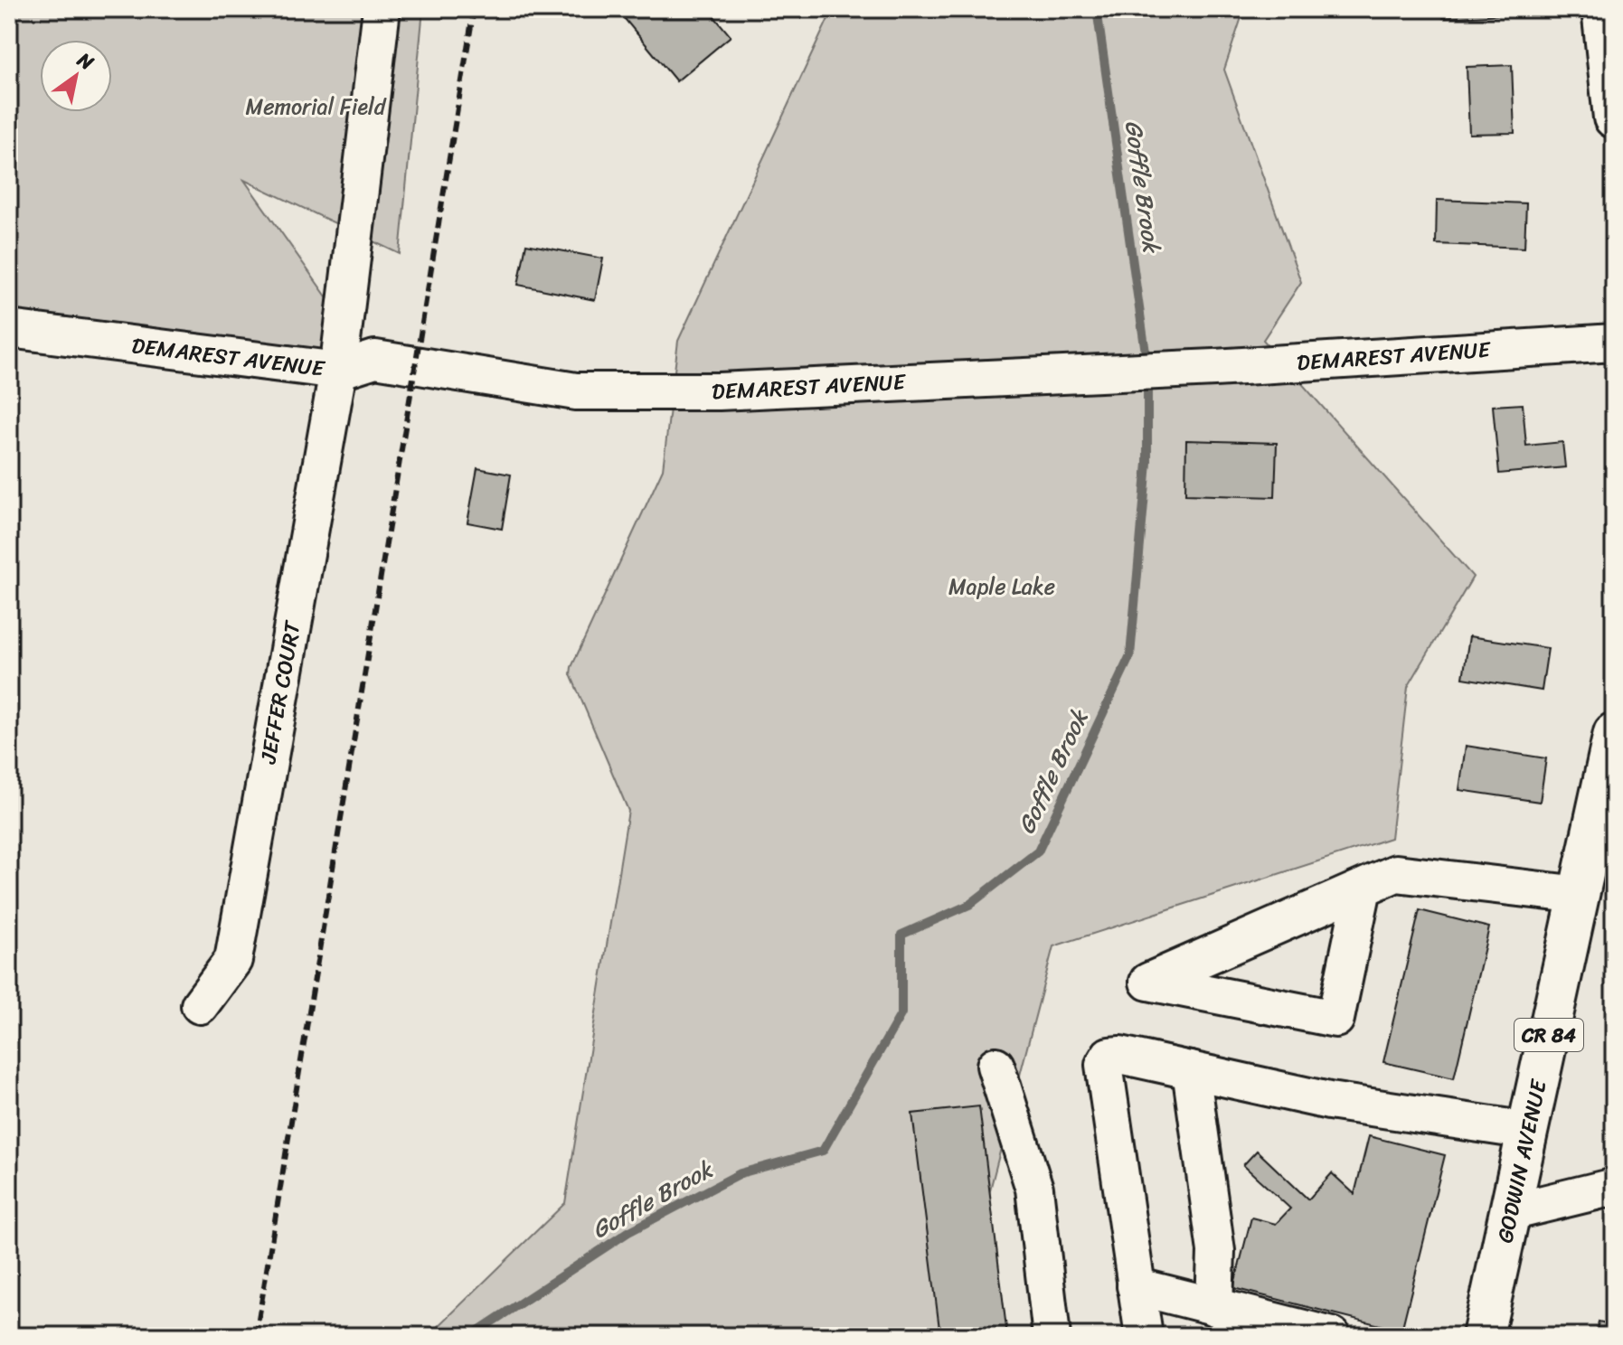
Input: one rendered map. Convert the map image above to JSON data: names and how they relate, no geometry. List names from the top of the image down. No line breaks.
{"streets":{"main road":["CR 84","GODWIN AVENUE"],"street":["DEMAREST AVENUE","JEFFER COURT"]},"crossings":[["DEMAREST AVENUE","JEFFER COURT"]],"water":["Goffle Brook"],"parks":["Memorial Field","Maple Lake"],"north":"top right"}
